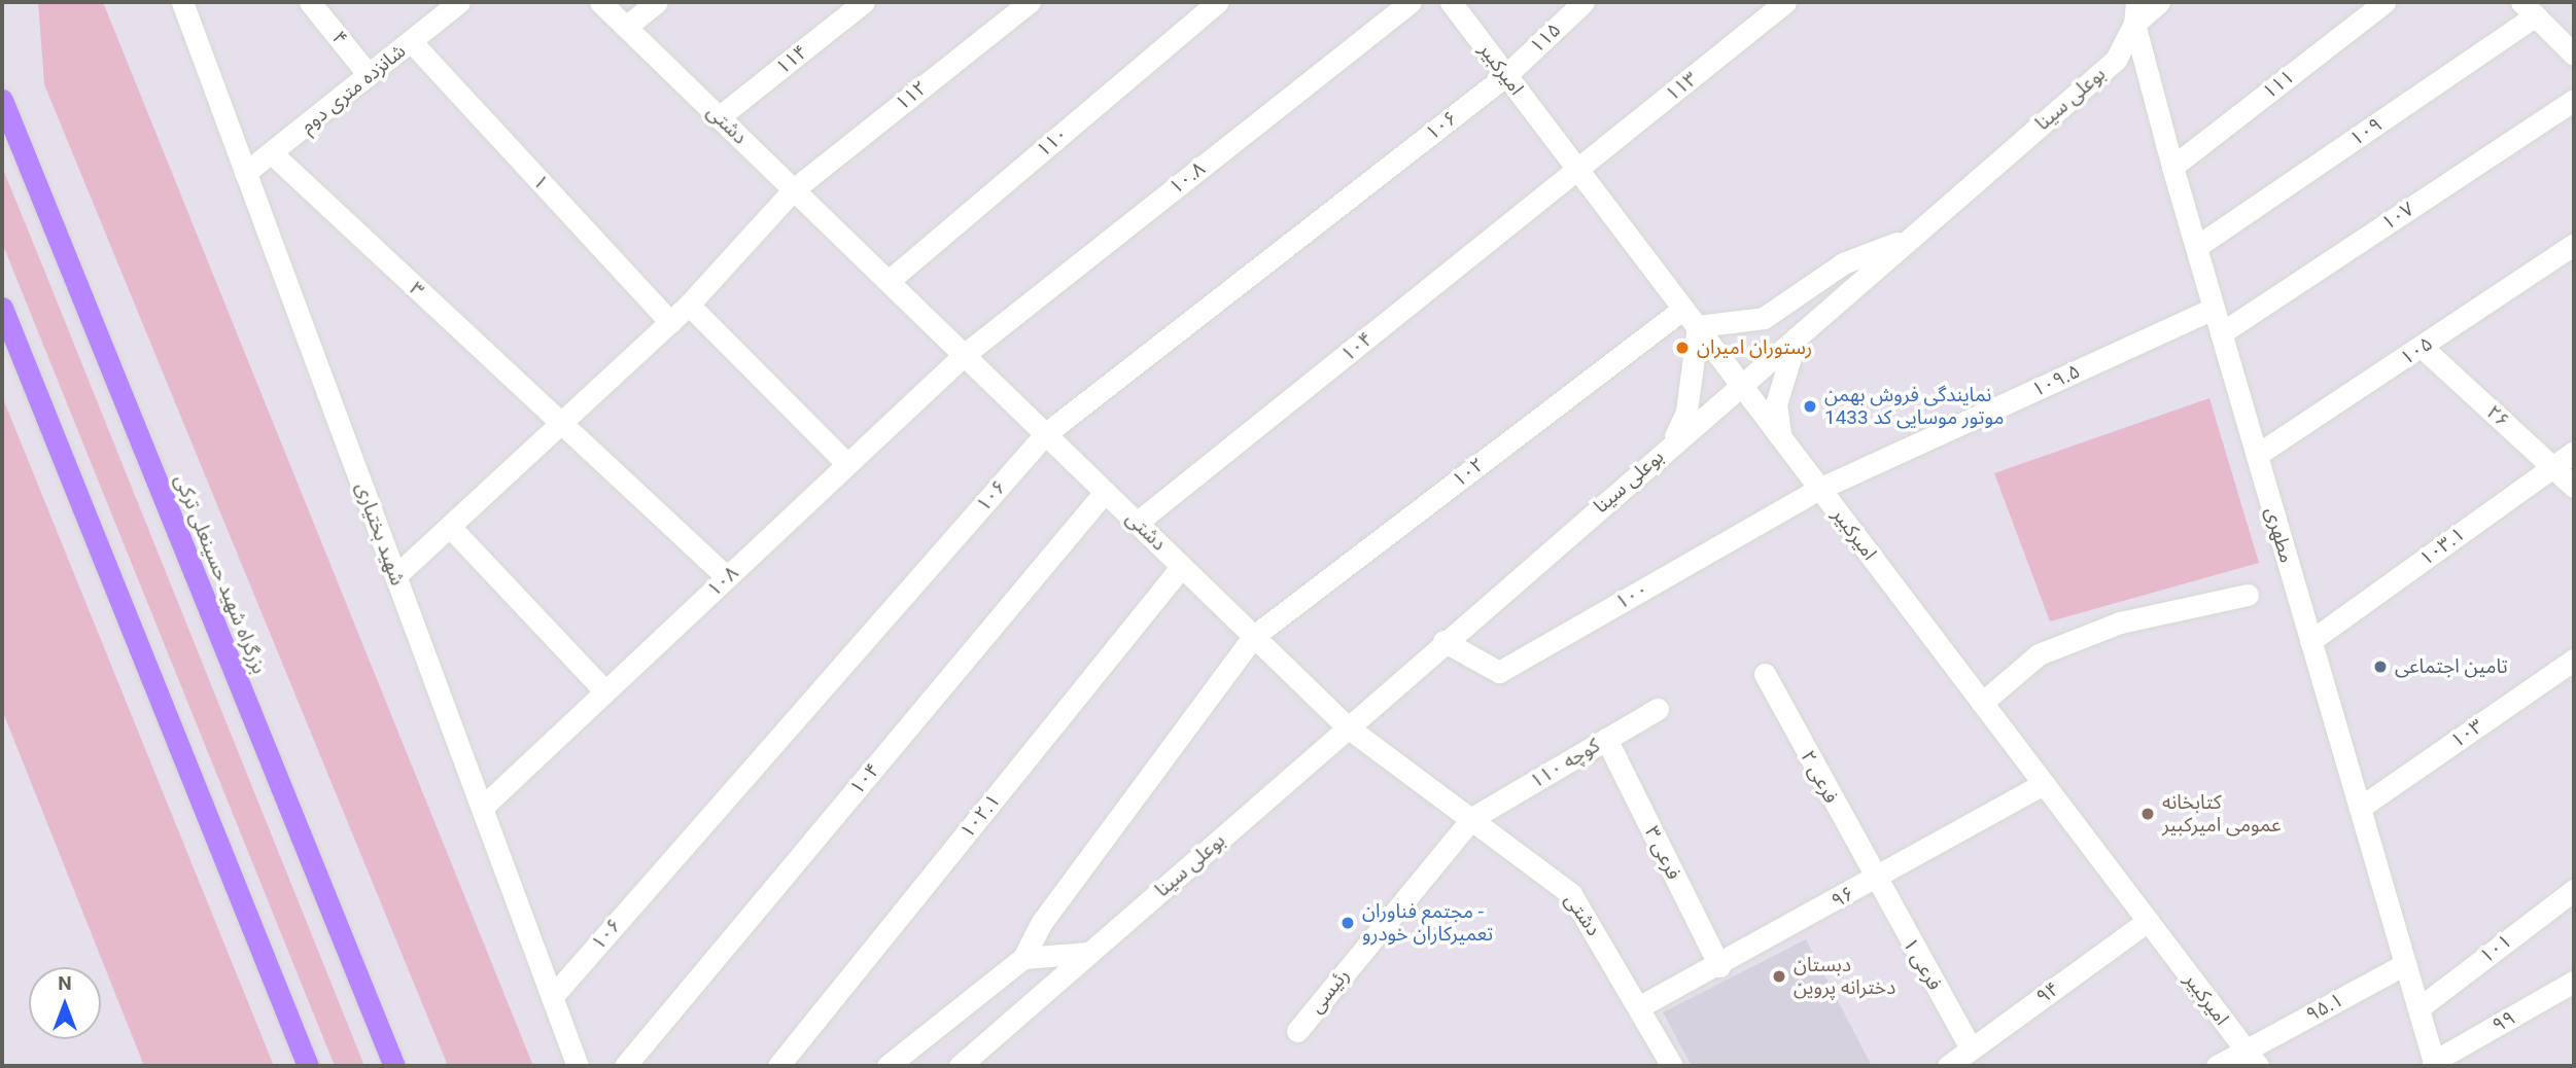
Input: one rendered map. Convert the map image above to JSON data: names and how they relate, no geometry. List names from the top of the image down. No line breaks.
{"streets":{"highway":["بزرگراه شهید حسینعلی ترکی"],"street":["۴","۱۱۵","۱۱۴","امیرکبیر","۱۱۱","۱۱۳","شانزده متری دوم","۱۱۲","بوعلی سینا","دشتی","۱۰۶","۱۰۹","۱۱۰","۱۰.۸","۱","۱۰۷","۳","۱۰۴","۱۰۵","۱۰۹.۵","۲۶","۱۰۲","شهید بختیاری","مطهری","۱۰۳.۱","۱۰۸","۱۰۰","۱۰۳","کوچه ۱۱۰","فرعی ۲","۱۰۲.۱","فرعی ۳","۹۶","۱۰۱","فرعی ۱","رئیسی","۹۴","۹۵.۱","۹۹"]},"crossings":[["۴","شانزده متری دوم"],["۱۱۵","امیرکبیر"],["۱۱۵","۱۰۶"],["۱۱۴","دشتی"],["امیرکبیر","۱۱۳"],["امیرکبیر","بوعلی سینا"],["امیرکبیر","۱۰۶"],["امیرکبیر","۱۰۴"],["امیرکبیر","۱۰۹.۵"],["امیرکبیر","۱۰۲"],["امیرکبیر","۱۰۰"],["امیرکبیر","۹۶"],["امیرکبیر","۹۴"],["امیرکبیر","۹۵.۱"],["۱۱۱","مطهری"],["۱۱۳","۱۰۴"],["شانزده متری دوم","۱"],["شانزده متری دوم","۳"],["شانزده متری دوم","شهید بختیاری"],["۱۱۲","دشتی"],["۱۱۲","۱"],["۱۱۲","۳"],["۱۱۲","شهید بختیاری"],["بوعلی سینا","دشتی"],["بوعلی سینا","مطهری"],["بوعلی سینا","۱۰۰"],["دشتی","۱۰۶"],["دشتی","۱۱۰"],["دشتی","۱۰.۸"],["دشتی","۱۰۴"],["دشتی","۱۰۲"],["دشتی","۱۰۸"],["دشتی","کوچه ۱۱۰"],["دشتی","۱۰۲.۱"],["دشتی","۹۶"],["دشتی","رئیسی"],["۱۰۶","شهید بختیاری"],["۱۰۹","مطهری"],["۱۰.۸","۱۰۸"],["۱۰۷","مطهری"],["۳","۱۰۸"],["۱۰۵","۲۶"],["۱۰۵","مطهری"],["۱۰۹.۵","مطهری"],["۱۰۹.۵","۱۰۰"],["۲۶","۱۰۳.۱"],["شهید بختیاری","۱۰۸"],["مطهری","۱۰۳.۱"],["مطهری","۱۰۳"],["مطهری","۱۰۱"],["مطهری","۹۵.۱"],["مطهری","۹۹"],["کوچه ۱۱۰","فرعی ۳"],["کوچه ۱۱۰","رئیسی"],["فرعی ۲","۹۶"],["فرعی ۲","فرعی ۱"],["فرعی ۳","۹۶"],["۹۶","فرعی ۱"],["فرعی ۱","۹۴"]],"places":["رستوران امیران","نمایندگی فروش بهمن موتور موسایی کد 1433","تامین اجتماعی","کتابخانه عمومی امیرکبیر","مجتمع فناوران - تعمیرکاران خودرو","دبستان دخترانه پروین"],"north":"top"}
